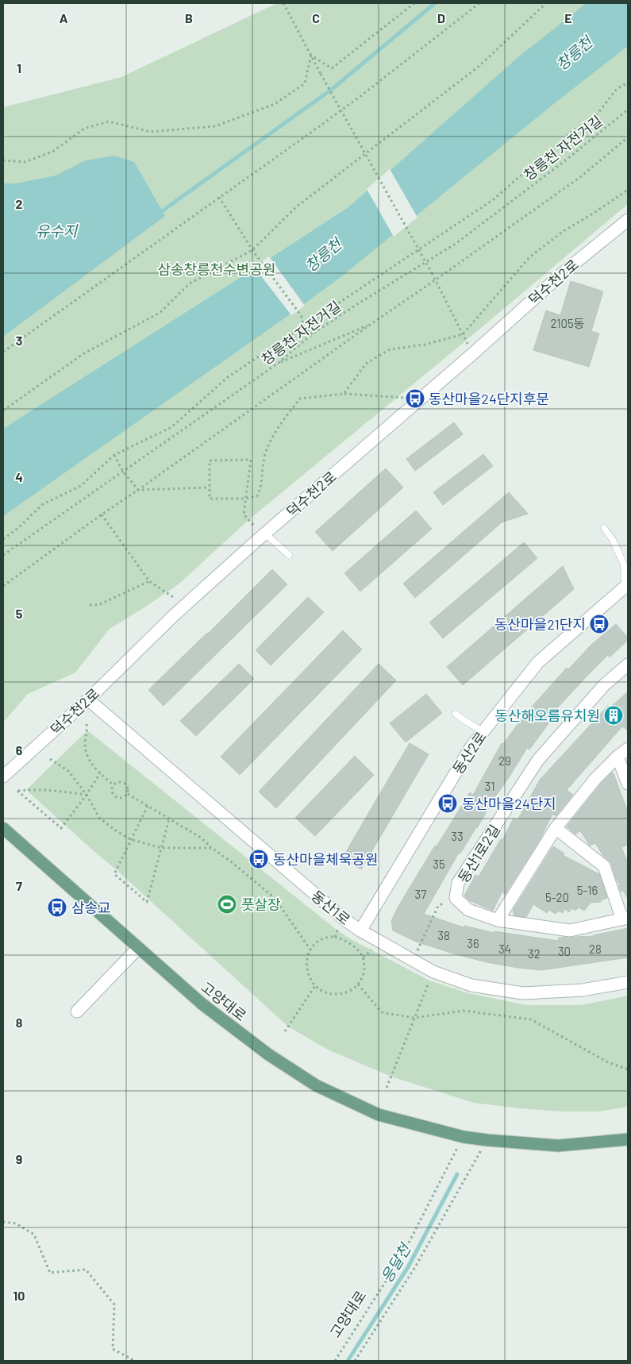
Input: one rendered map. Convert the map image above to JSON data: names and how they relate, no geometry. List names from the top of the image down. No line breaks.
{"streets":{"main road":["고양대로"],"street":["덕수천2로","동산2로","동산1로2길","동산1로"],"path":["창릉천 자전거길"]},"crossings":[["덕수천2로","동산1로"],["동산2로","동산1로"]],"water":["창릉천","유수지","응달천"],"parks":["삼송창릉천수변공원"],"places":{"bus stop":["동산마을24단지후문","동산마을21단지","동산마을24단지","동산마을체욱공원","삼송교"],"building":["동산해오름유치원"],"sports":["풋살장"]},"house_numbers":["2105동","29","31","33","35","5-16","37","5-20","38","36","34","28","30","32"],"grid":{"columns":["A","B","C","D","E"],"rows":["1","2","3","4","5","6","7","8","9","10"]}}
